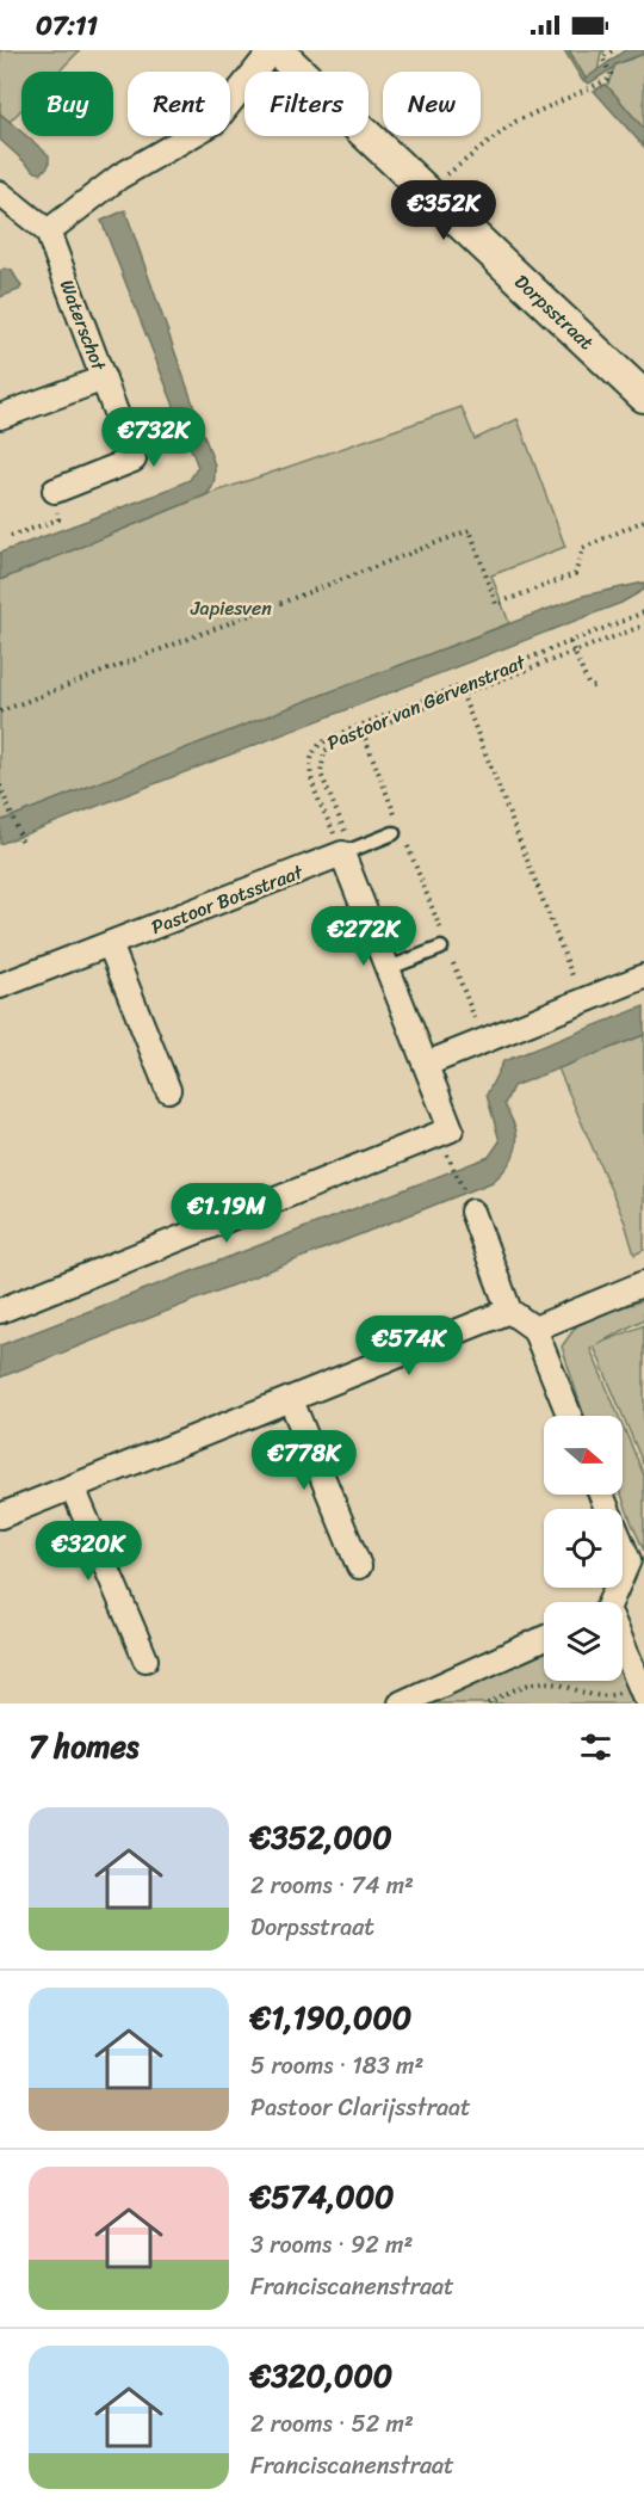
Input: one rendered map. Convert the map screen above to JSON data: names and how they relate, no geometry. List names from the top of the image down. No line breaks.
{"streets":{"street":["Dorpsstraat","Waterschot","Pastoor Botsstraat"],"path":["Pastoor van Gervenstraat"]},"crossings":[["Pastoor van Gervenstraat","Pastoor Botsstraat"]],"parks":["Japiesven"],"north":"right","page":{"status":"07:11","chip":["Buy","Rent","Filters","New"],"price":["€352K","€732K","€272K","€1.19M","€574K","€778K","€320K"],"heading":"7 homes","list":[{"name":"€352,000","note":"2 rooms · 74 m² · Dorpsstraat"},{"name":"€1,190,000","note":"5 rooms · 183 m² · Pastoor Clarijsstraat"},{"name":"€574,000","note":"3 rooms · 92 m² · Franciscanenstraat"},{"name":"€320,000","note":"2 rooms · 52 m² · Franciscanenstraat"}]}}
